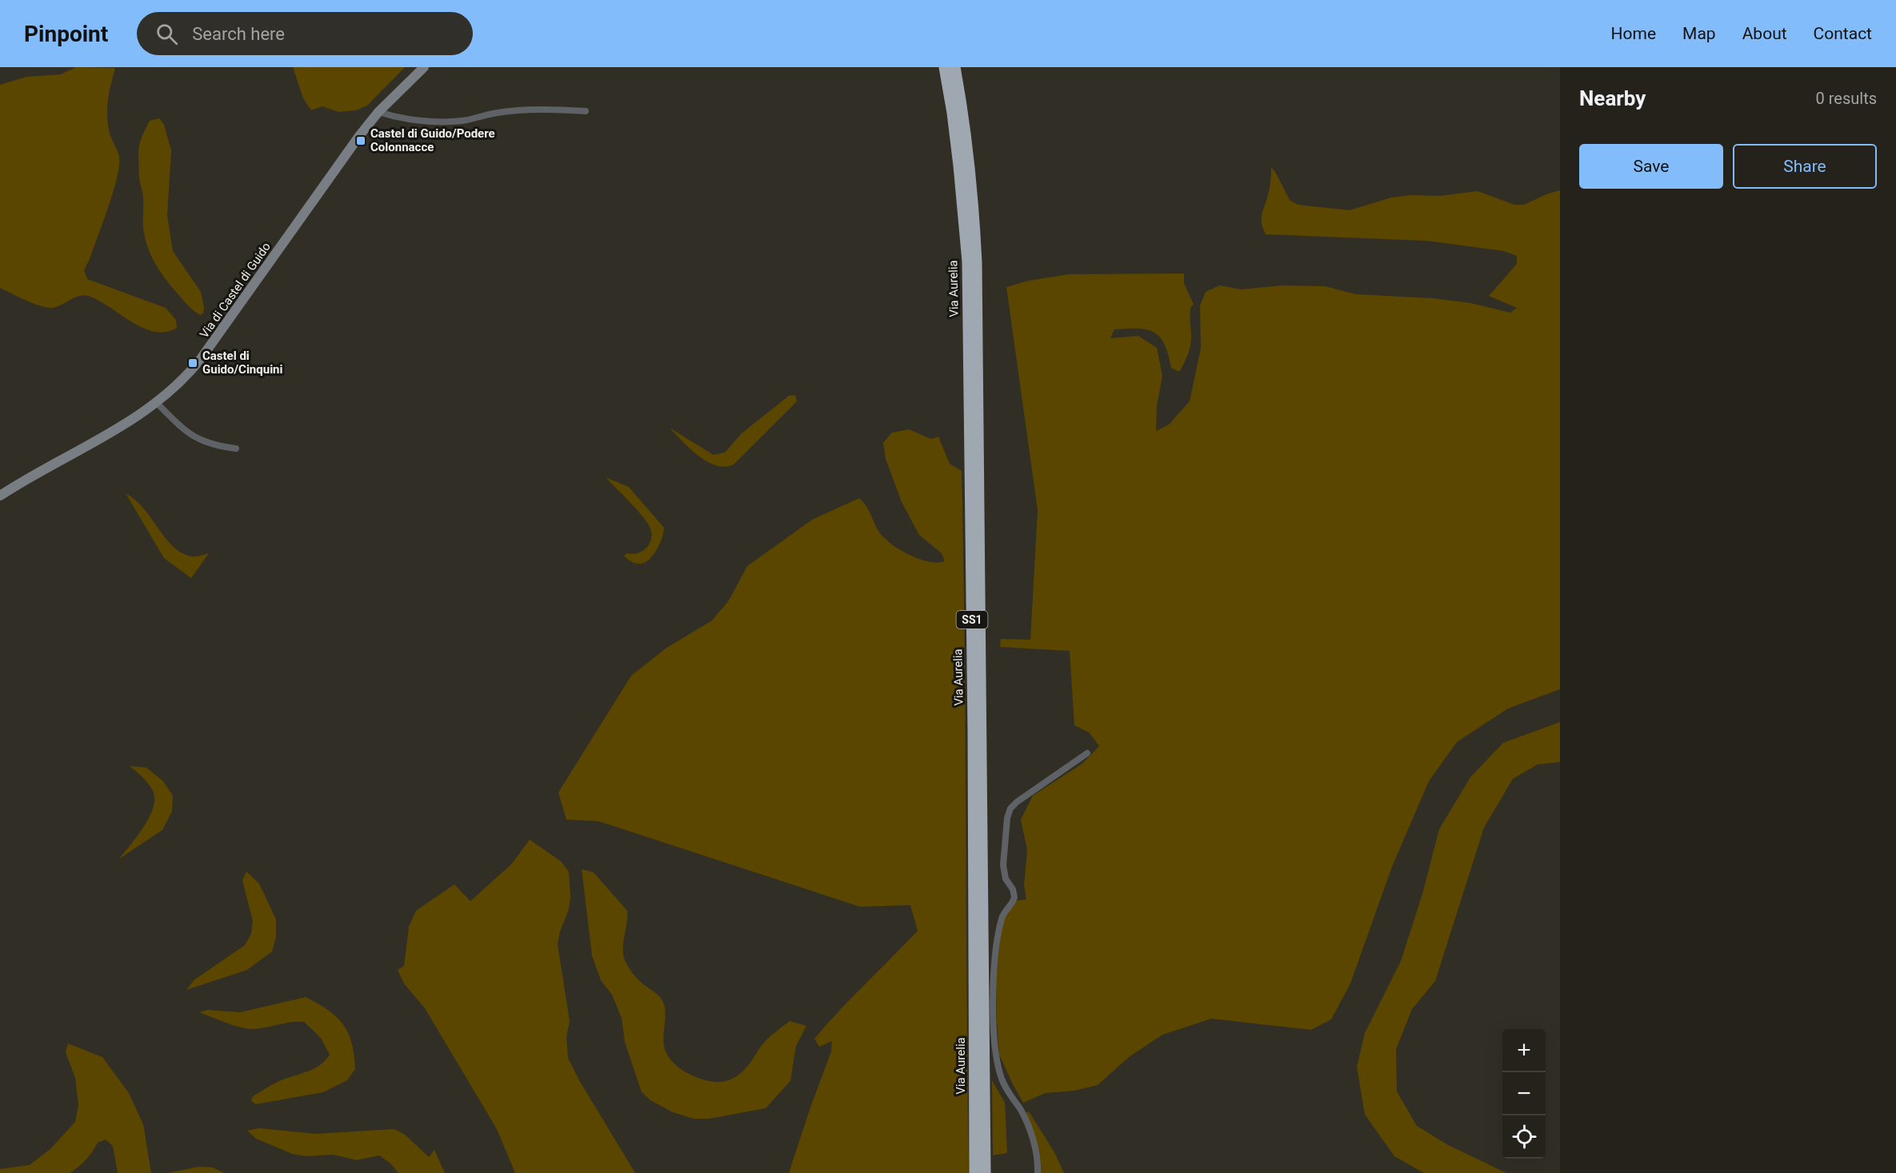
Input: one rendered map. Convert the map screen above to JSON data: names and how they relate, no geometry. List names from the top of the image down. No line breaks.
{"streets":{"highway":["Via Aurelia","SS1"],"street":["Via di Castel di Guido"]},"places":{"transit":["Castel di Guido/Podere Colonnacce","Castel di Guido/Cinquini"]},"page":{"header":"Pinpoint","search":"Search here","nav":["Home","Map","About","Contact"],"heading":["Nearby","0 results"],"buttons":["Save","Share"],"map_buttons":["+","−"]}}
